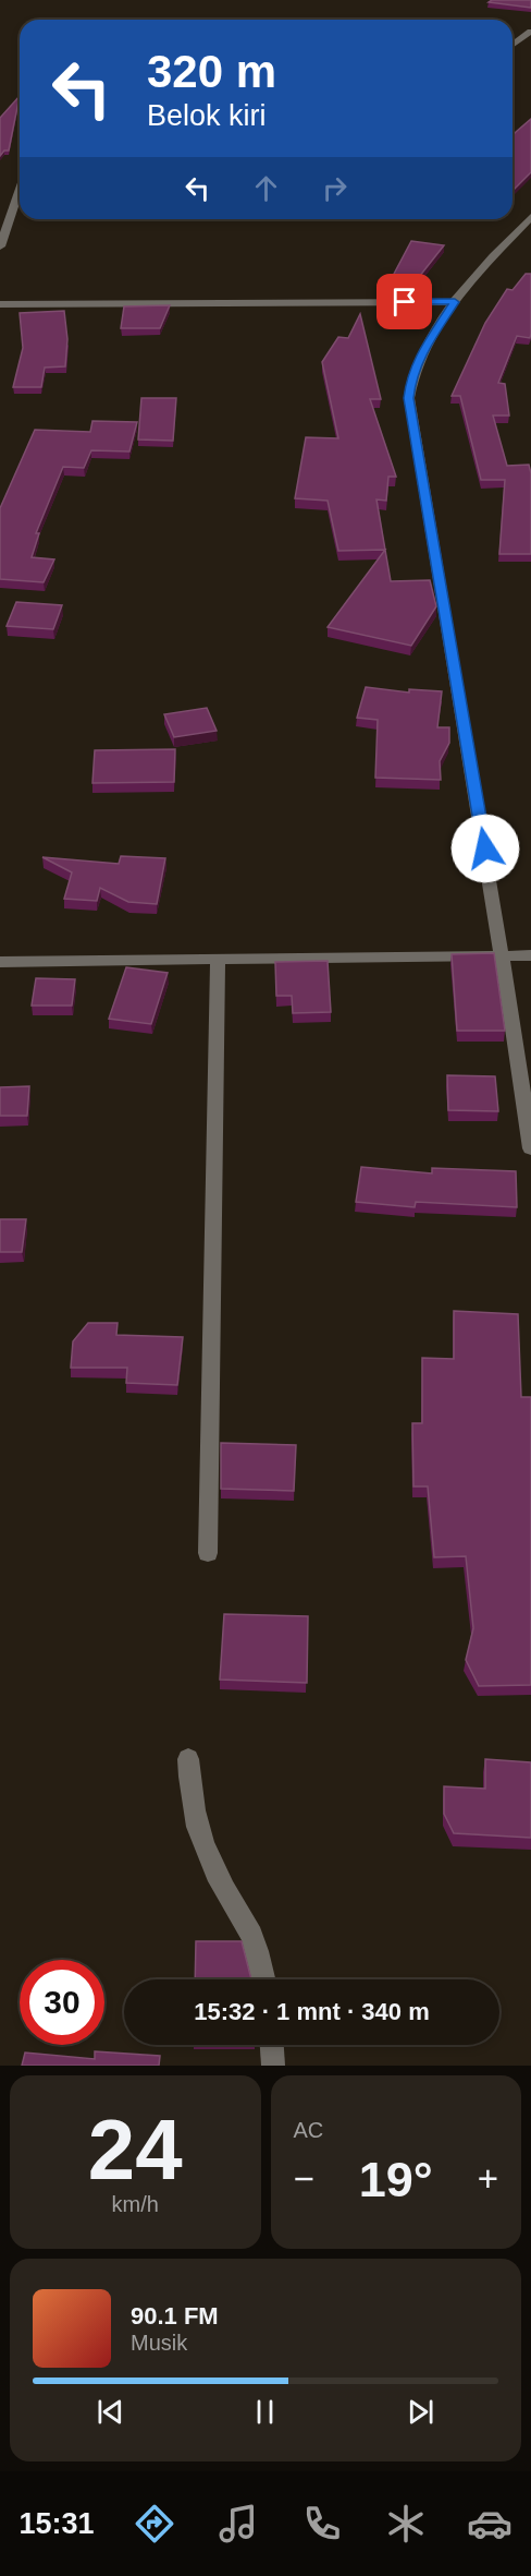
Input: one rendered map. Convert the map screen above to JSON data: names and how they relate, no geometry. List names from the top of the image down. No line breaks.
{"page":{"turn":["320 m","Belok kiri"],"limit":"30","trip":"15:32 · 1 mnt · 340 m","tile":[["24","km/h"],"AC"],"heat":["−","19°","+"],"song":["90.1 FM","Musik"],"tabs":"15:31"}}
